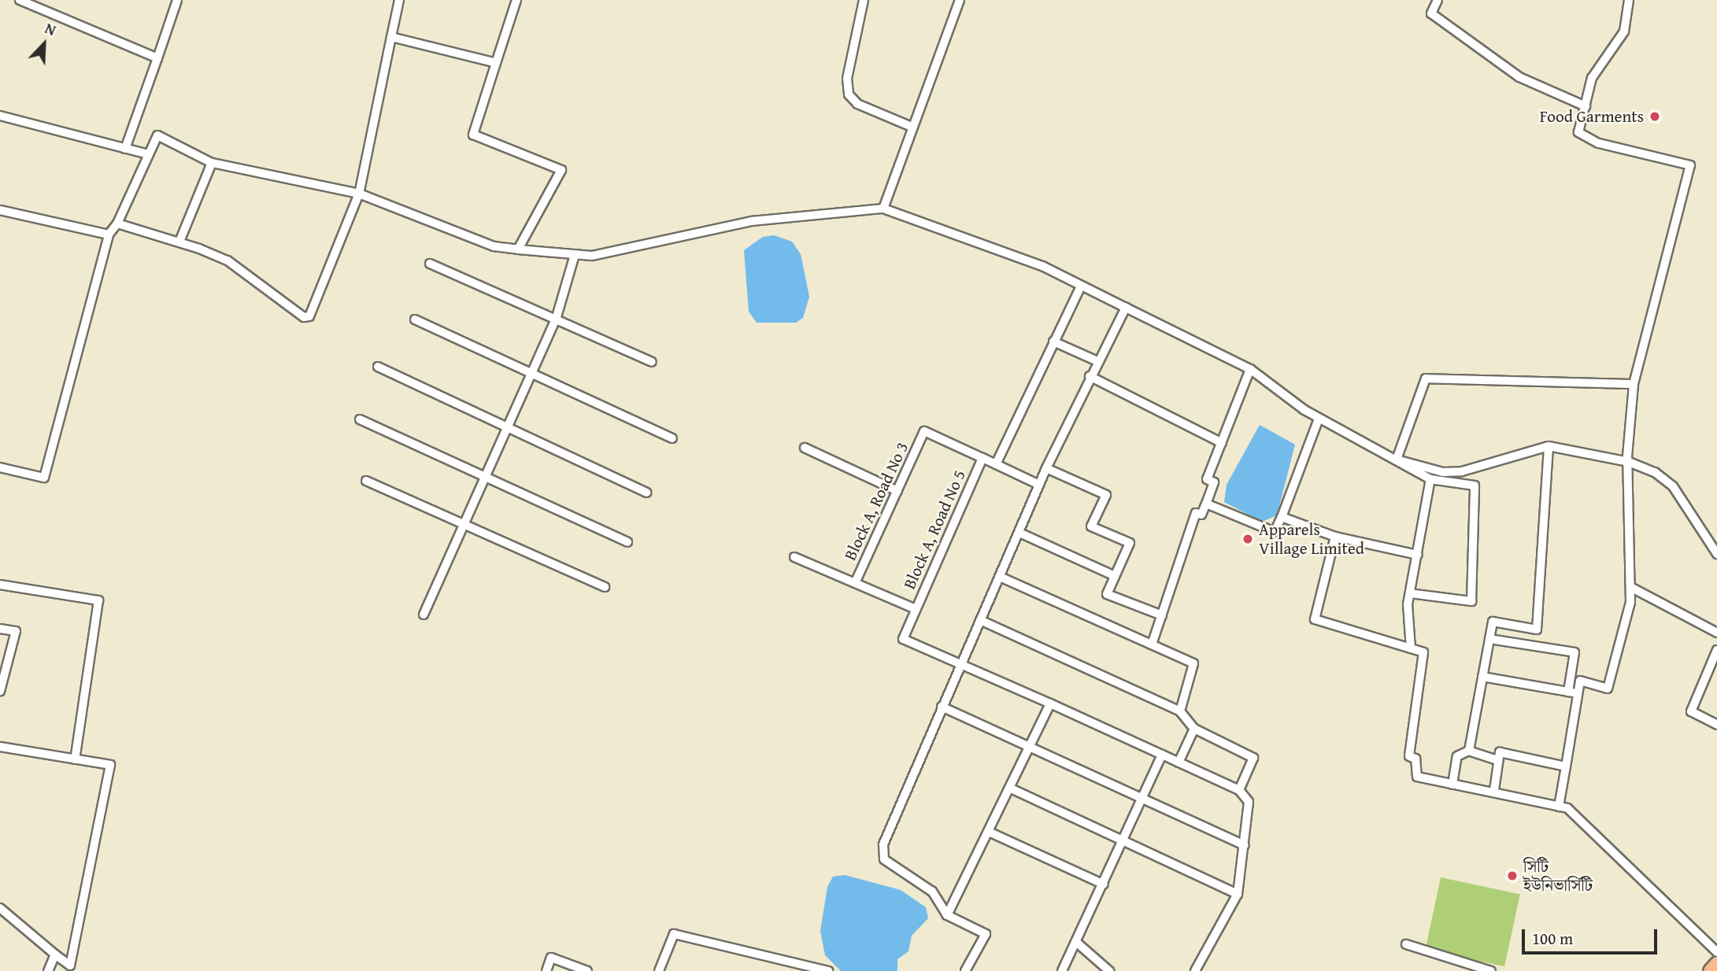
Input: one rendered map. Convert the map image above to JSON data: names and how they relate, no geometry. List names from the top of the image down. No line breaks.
{"streets":{"street":["Block A, Road No 3","Block A, Road No 5"]},"crossings":[["Block A, Road No 3","Block A, Road No 5"]],"places":["Food Garments","Apparels Village Limited","সিটি ইউনিভার্সিটি"],"scale_bar":"100 m","north":"top right"}
